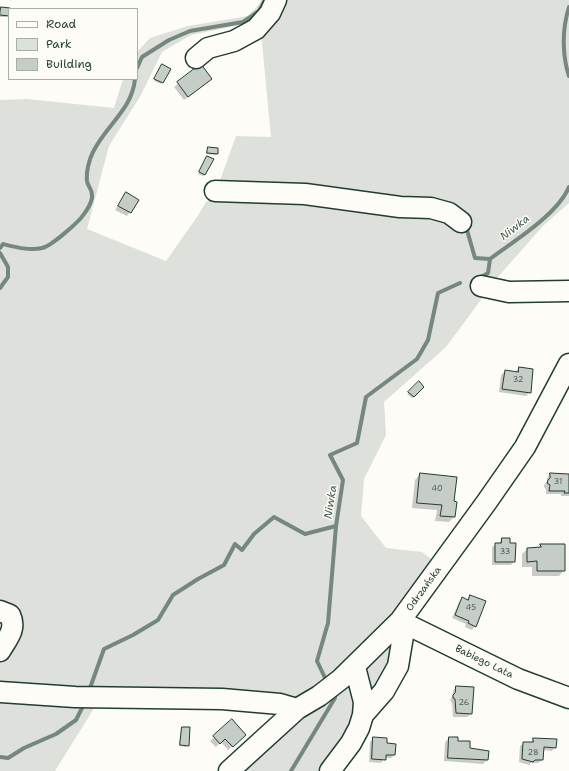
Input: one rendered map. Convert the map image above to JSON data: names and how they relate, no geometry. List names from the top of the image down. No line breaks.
{"streets":{"street":["Odrzańska","Babiego Lata"]},"crossings":[["Odrzańska","Babiego Lata"]],"water":["Niwka"],"house_numbers":["32","31","40","33","45","26","28"],"legend":["Road","Park","Building"]}
